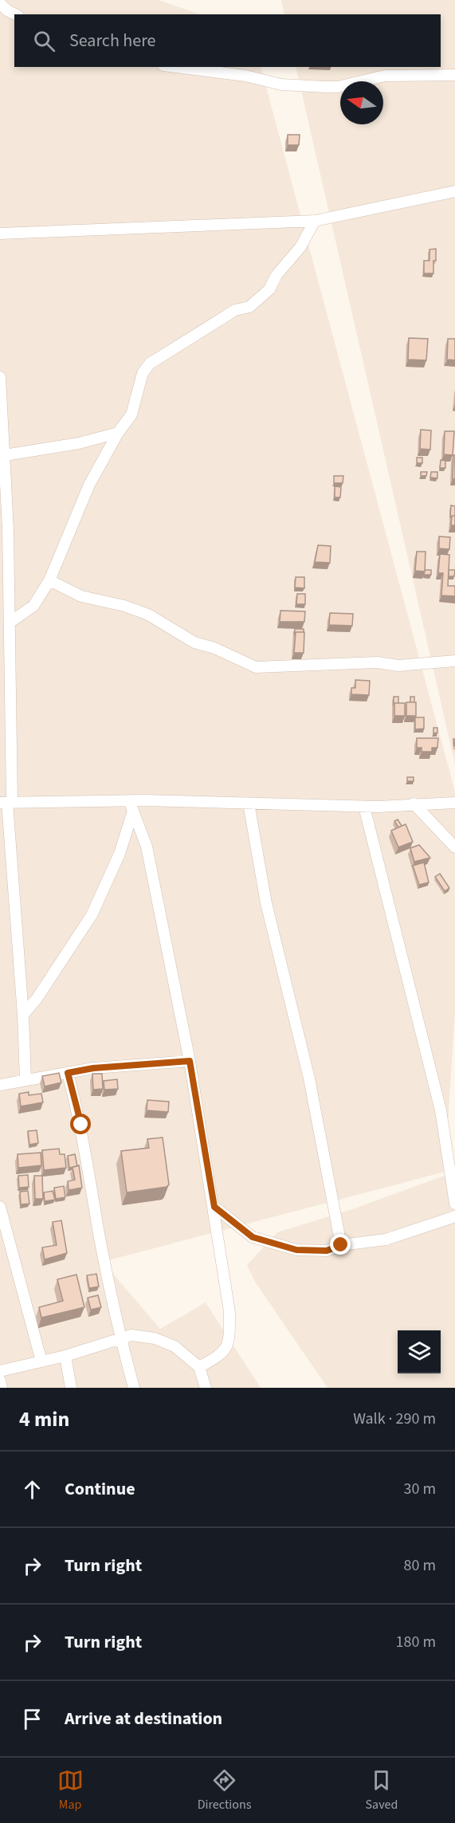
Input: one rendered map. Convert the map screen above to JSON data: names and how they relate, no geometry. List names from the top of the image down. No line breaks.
{"north":"left","page":{"search":"Search here","heading":["4 min","Walk · 290 m"],"list":[["Continue","30 m"],["Turn right","80 m"],["Turn right","180 m"],"Arrive at destination"],"nav":["Map","Directions","Saved"]}}
